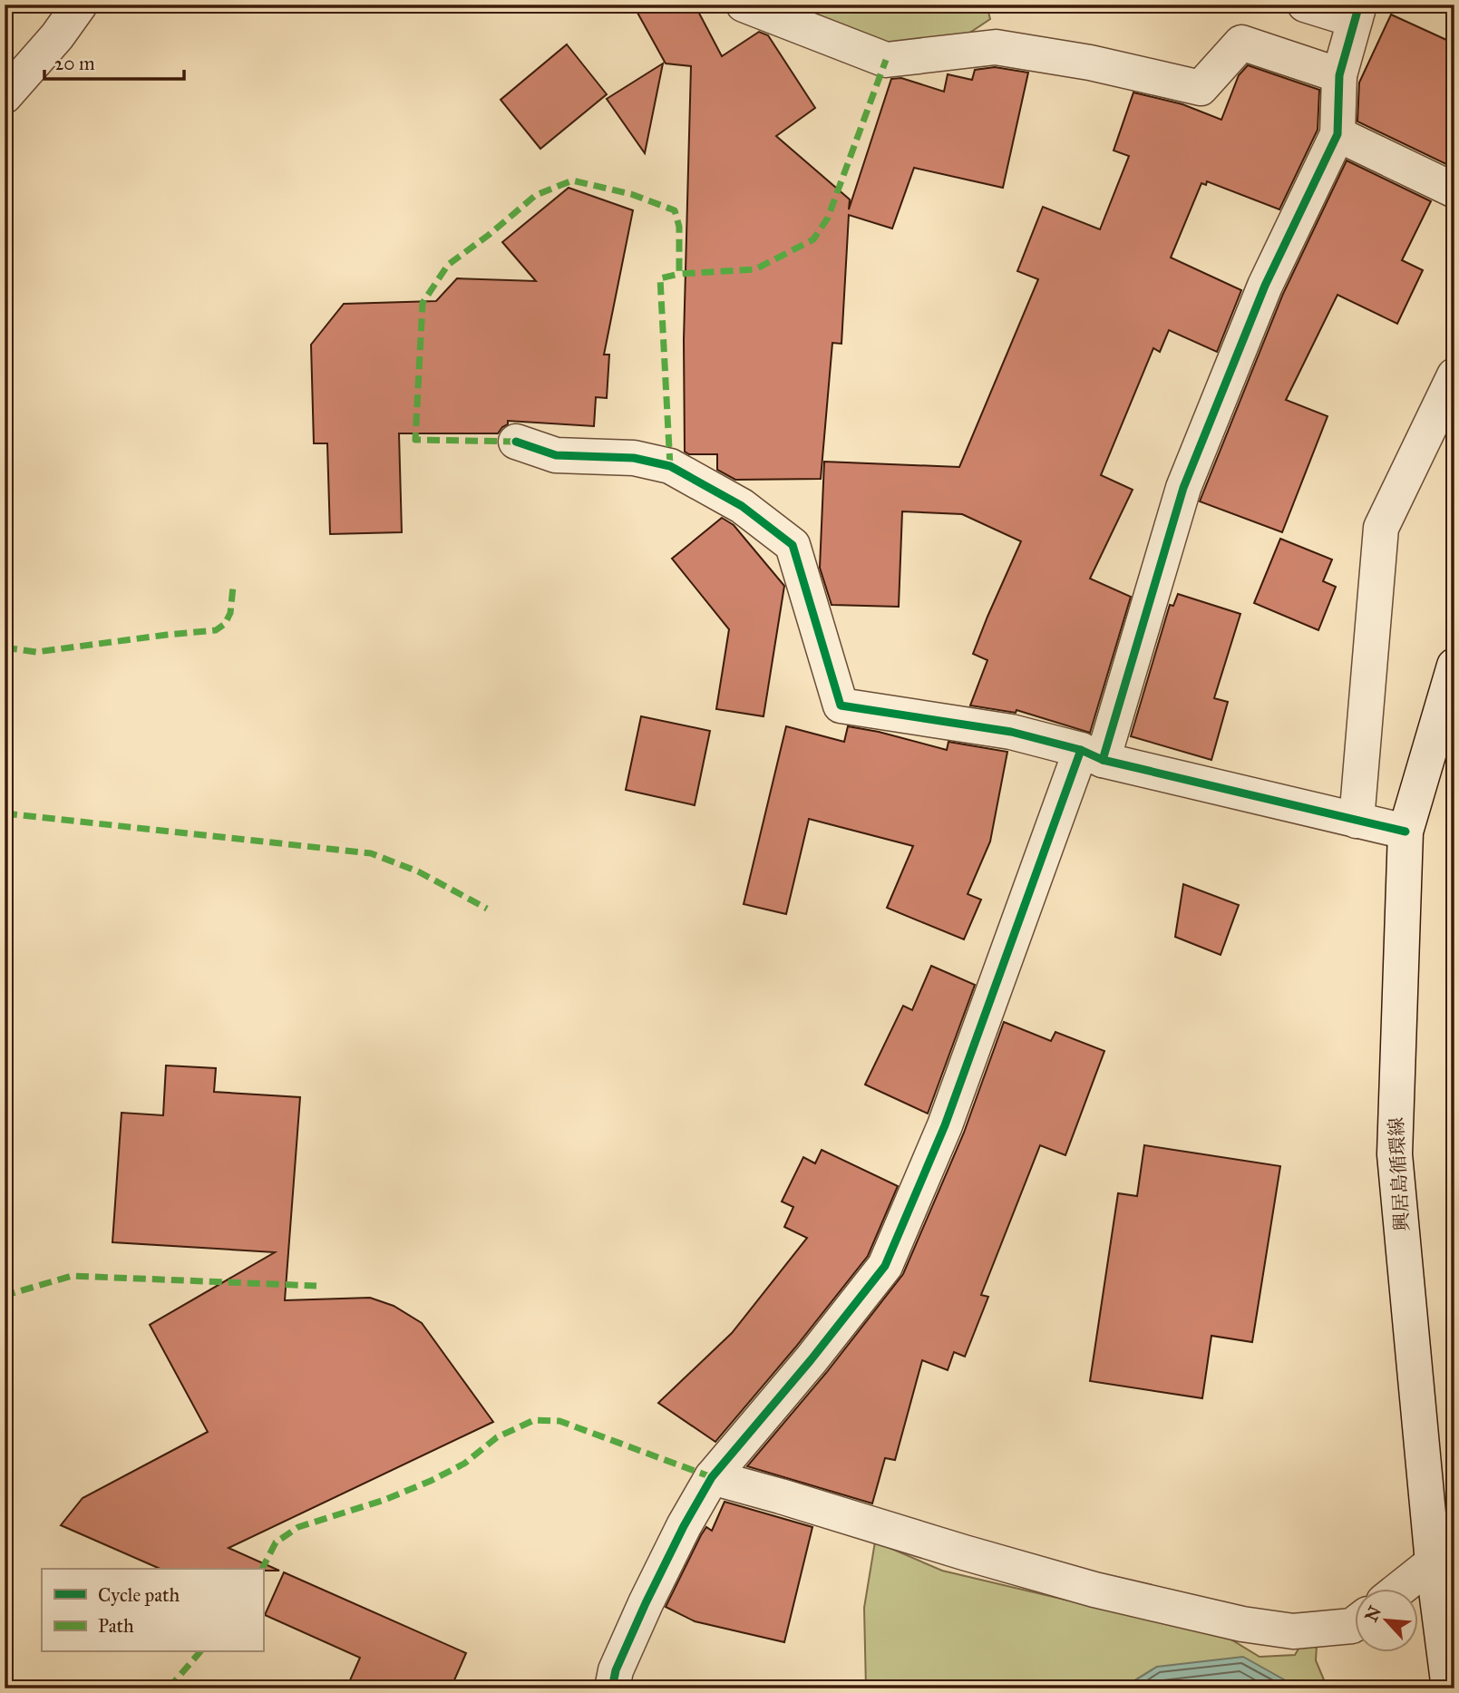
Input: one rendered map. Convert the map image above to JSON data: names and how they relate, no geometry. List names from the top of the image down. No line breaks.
{"streets":{"street":["興居島循環線"]},"legend":["Cycle path","Path"],"scale_bar":"20 m","north":"top left"}
